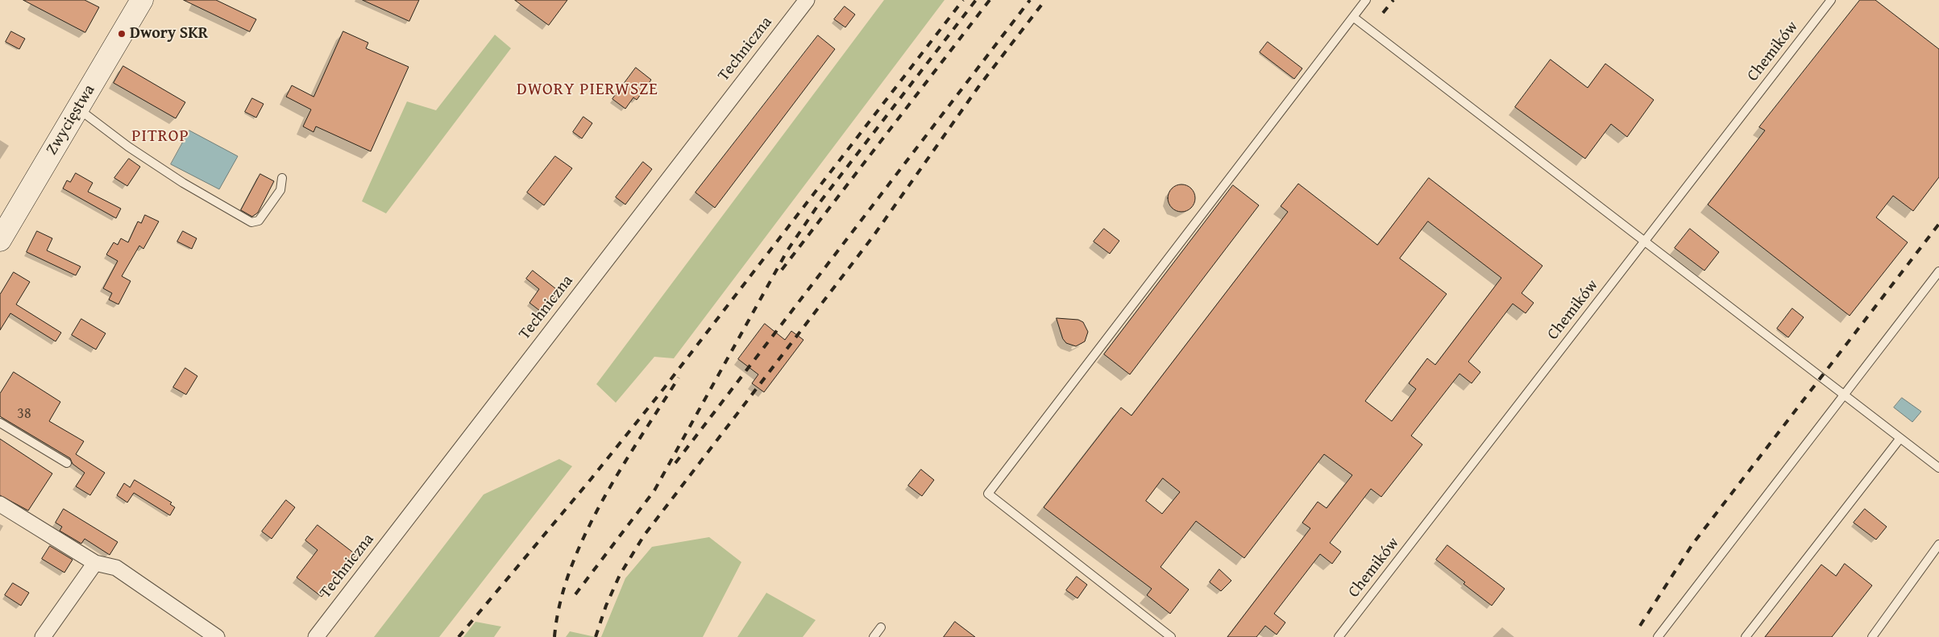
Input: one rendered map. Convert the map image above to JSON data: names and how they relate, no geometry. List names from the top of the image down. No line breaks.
{"streets":{"street":["Techniczna","Zwycięstwa"],"lane":["Chemików"]},"districts":["DWORY PIERWSZE","PITROP"],"places":["Dwory SKR"],"house_numbers":["38"]}
